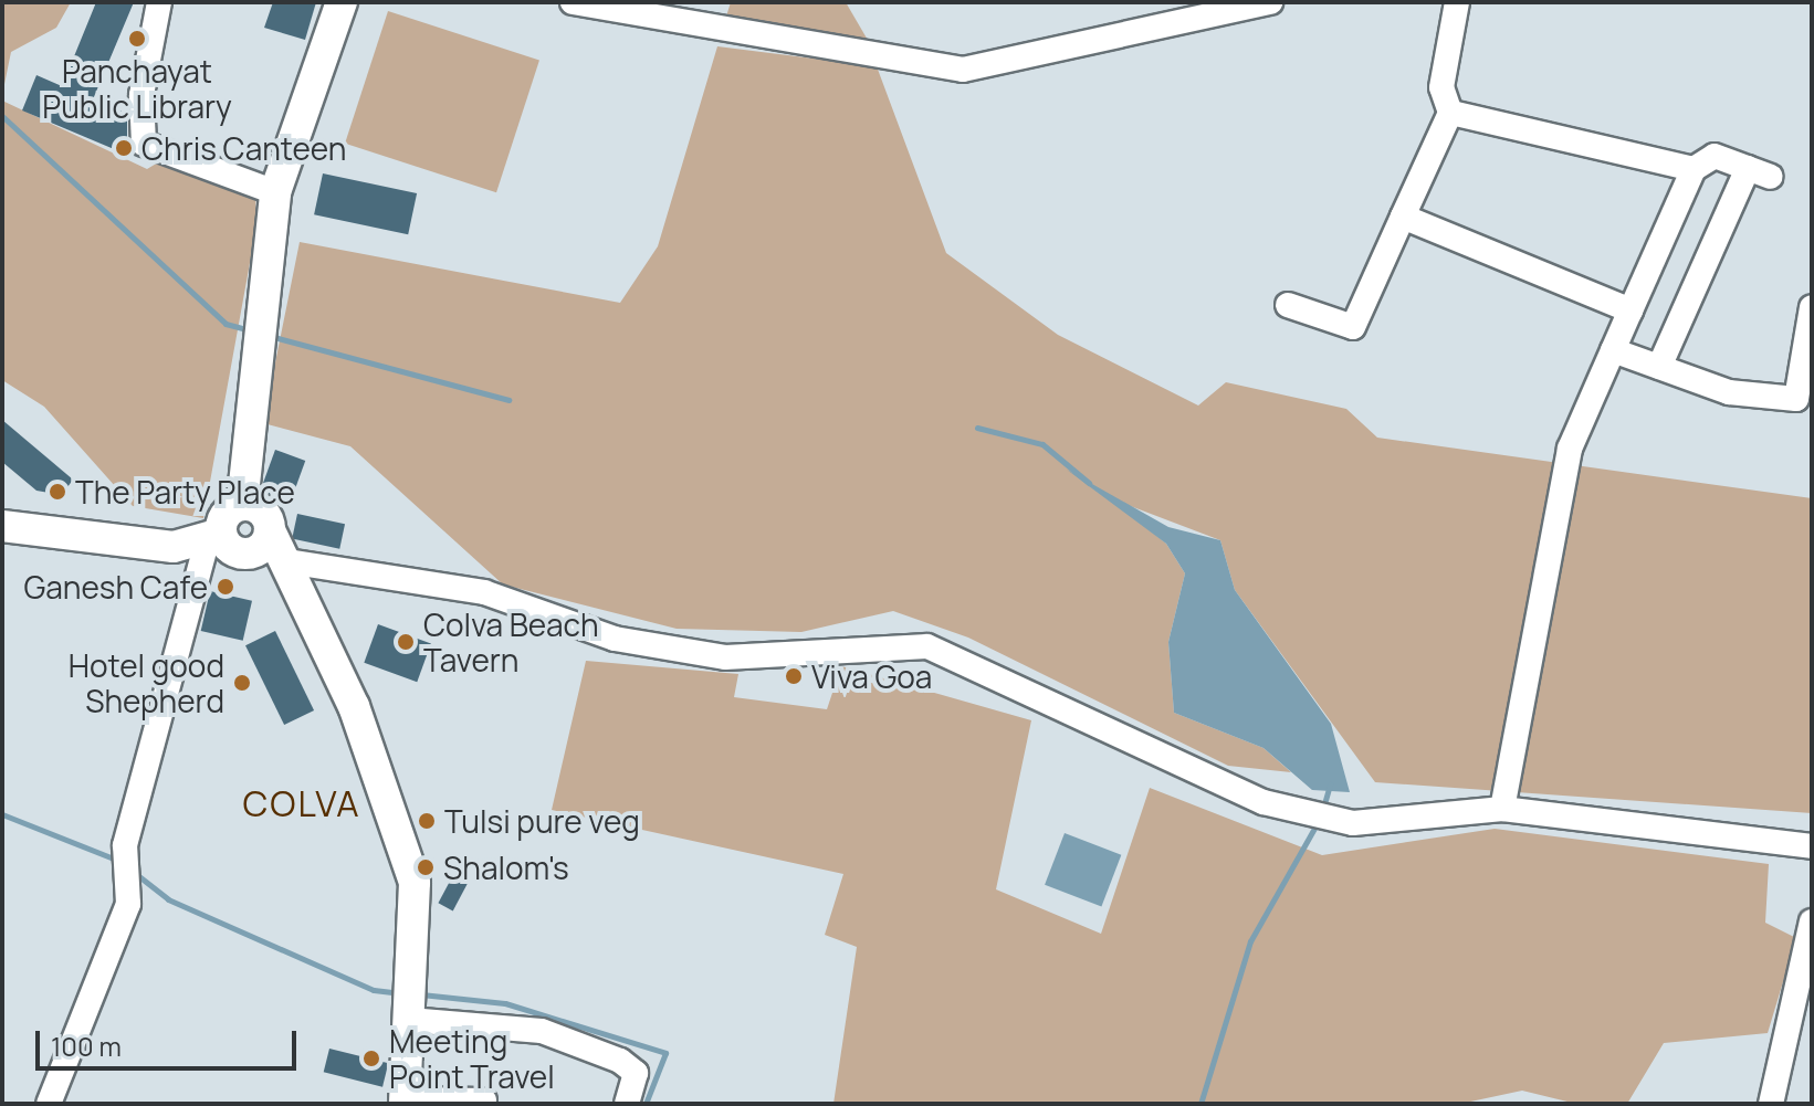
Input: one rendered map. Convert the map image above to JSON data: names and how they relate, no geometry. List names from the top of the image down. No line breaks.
{"districts":["COLVA"],"places":["Panchayat Public Library","Chris Canteen","The Party Place","Ganesh Cafe","Colva Beach Tavern","Viva Goa","Hotel good Shepherd","Tulsi pure veg","Shalom's","Meeting Point Travel"],"scale_bar":"100 m"}
